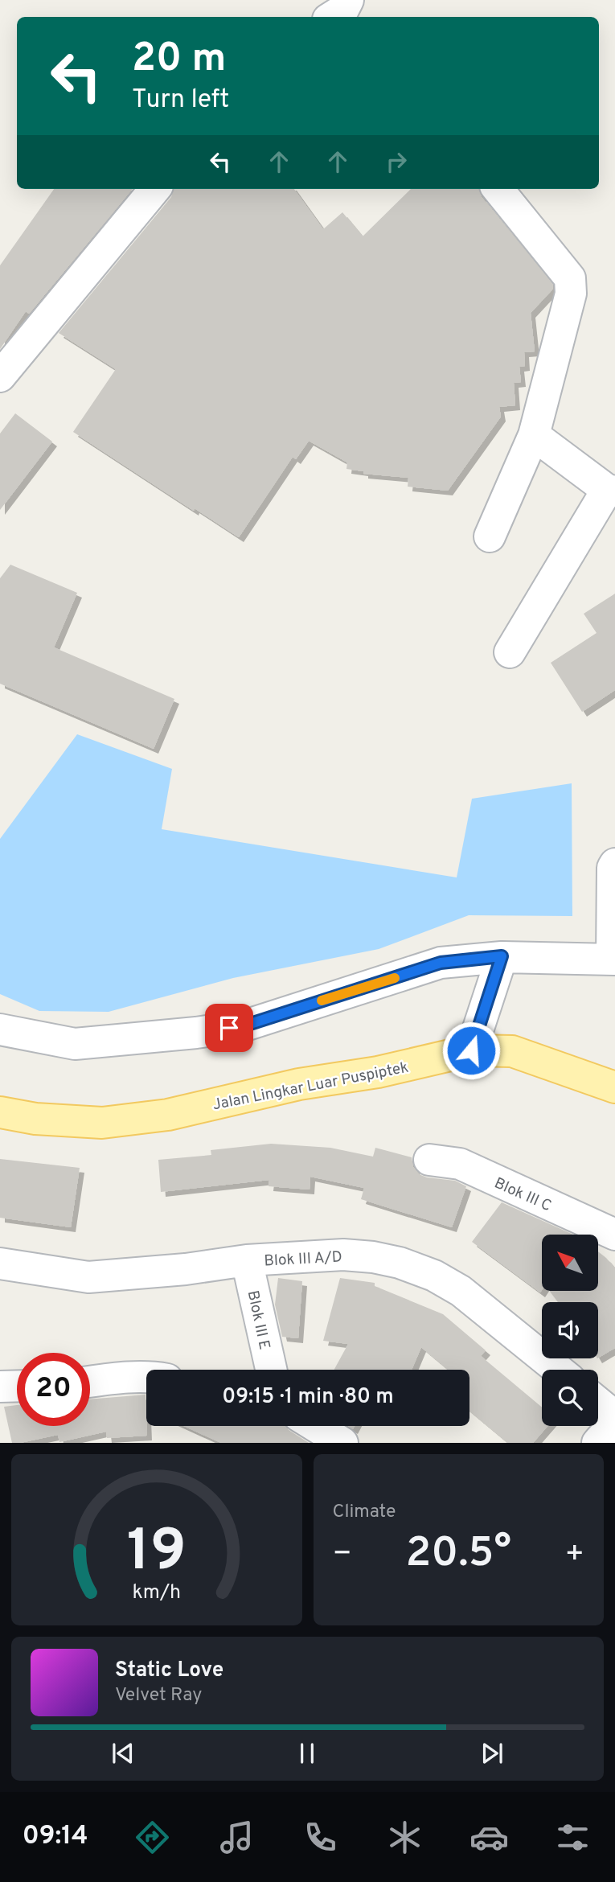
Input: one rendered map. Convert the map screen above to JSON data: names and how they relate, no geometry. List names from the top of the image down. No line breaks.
{"streets":{"main road":["Jalan Lingkar Luar Puspiptek"],"street":["Blok III C","Blok III A/D","Blok III E"]},"crossings":[["Blok III A/D","Blok III E"]],"north":"top left","page":{"turn":["20 m","Turn left"],"limit":"20","trip":"09:15 · 1 min · 80 m","tile":"Climate","heat":["−","20.5°","+"],"song":["Static Love","Velvet Ray"],"tabs":"09:14","gauge":["19","km/h"]}}
